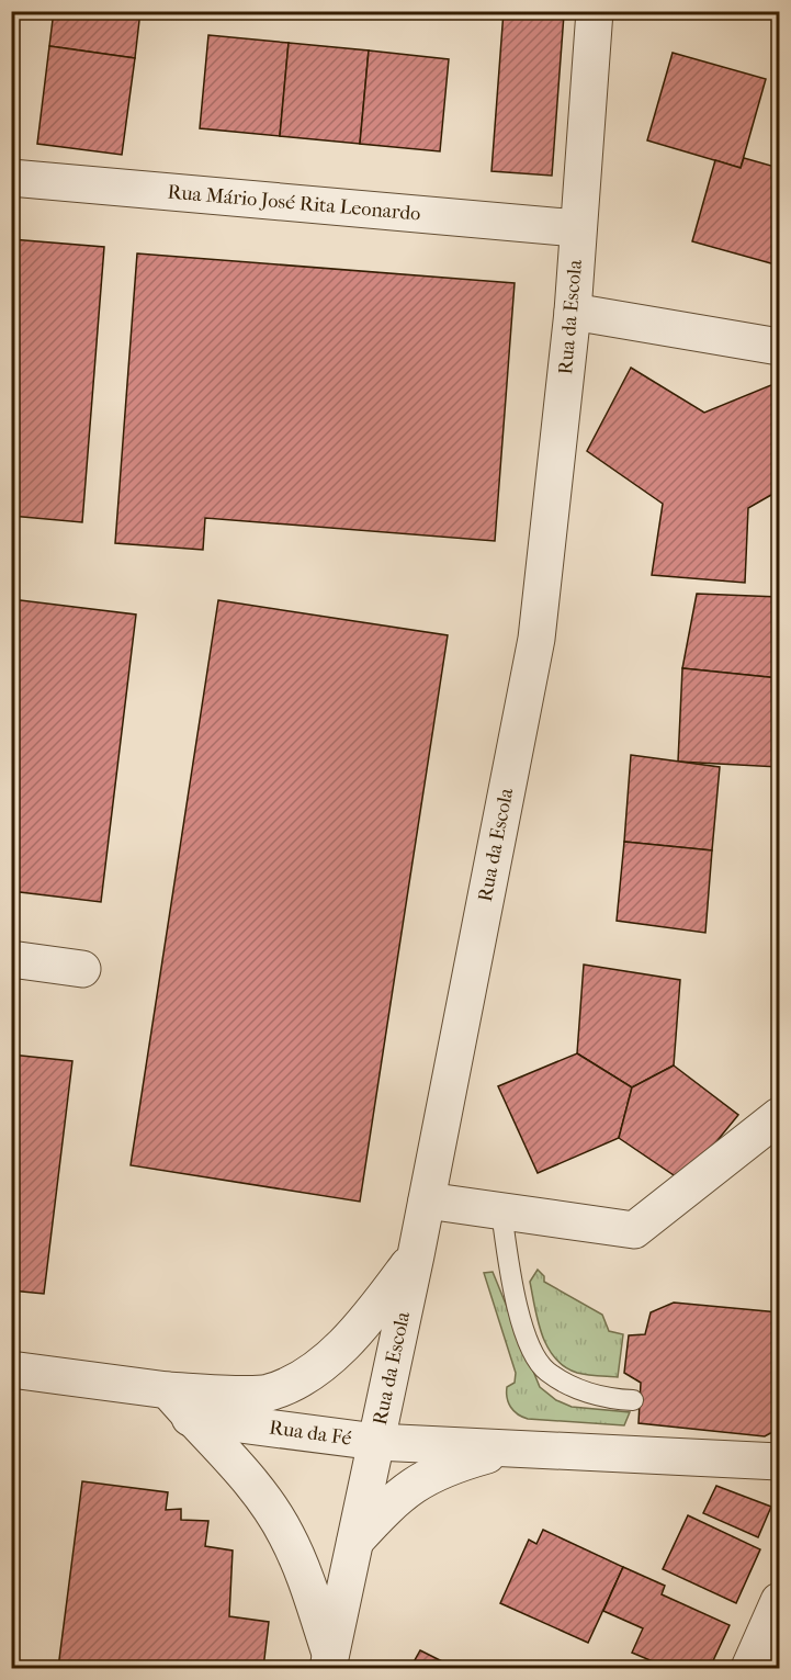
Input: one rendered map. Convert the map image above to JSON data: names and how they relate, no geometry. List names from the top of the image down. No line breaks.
{"streets":{"street":["Rua Mário José Rita Leonardo","Rua da Escola","Rua da Fé"]},"crossings":[["Rua Mário José Rita Leonardo","Rua da Escola"],["Rua da Escola","Rua da Fé"]]}
